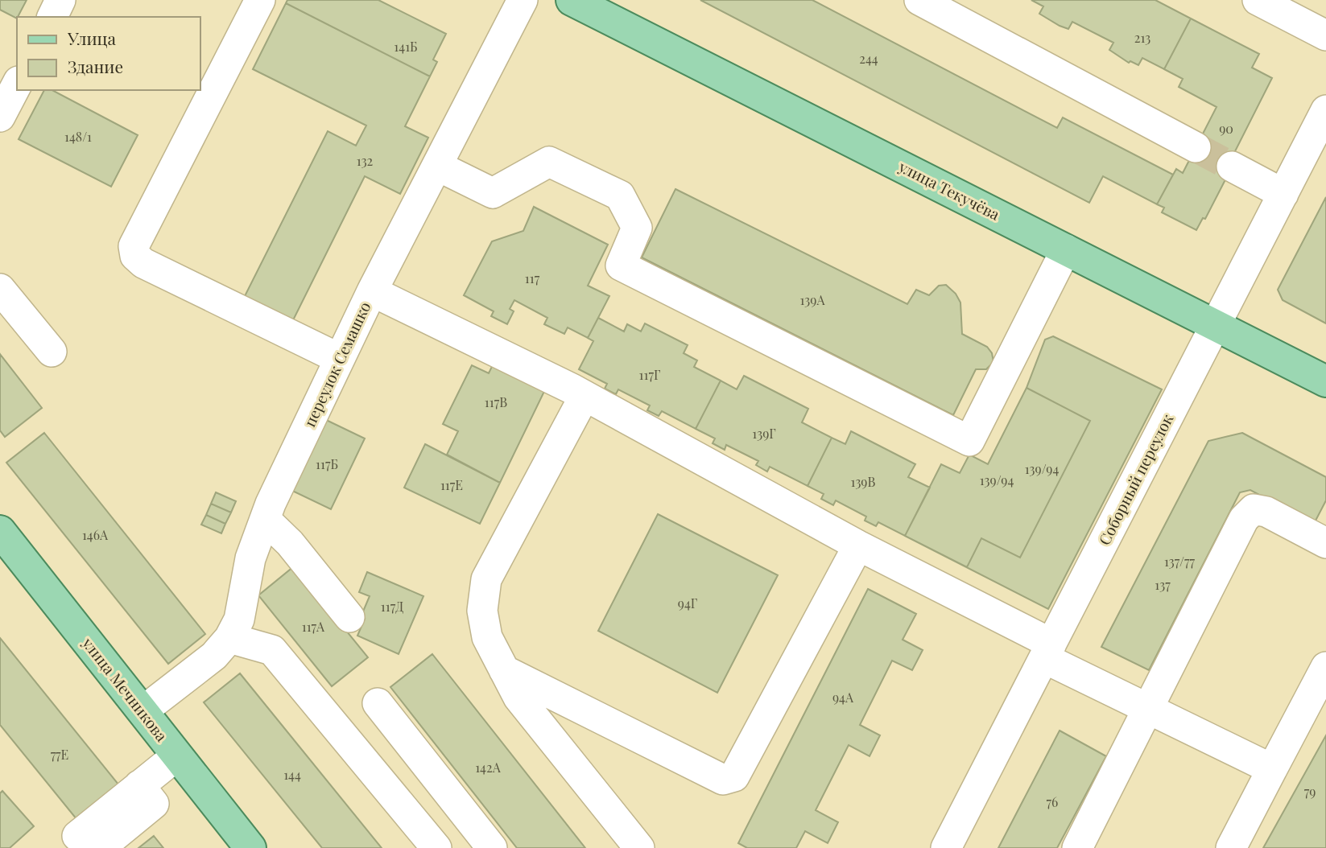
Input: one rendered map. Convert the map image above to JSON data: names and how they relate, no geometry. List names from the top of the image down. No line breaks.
{"streets":{"main road":["улица Текучёва","улица Мечникова"],"street":["переулок Семашко","Соборный переулок"]},"crossings":[["улица Текучёва","Соборный переулок"],["переулок Семашко","улица Мечникова"]],"house_numbers":["213","141Б","244","90","148/1","132","117","139А","117Г","117В","139Г","117Б","139/94","139/94","139В","117Е","146А","137/77","137","94Г","117Д","117А","94А","77Е","142А","144","79","76"],"legend":["Улица","Здание"]}
